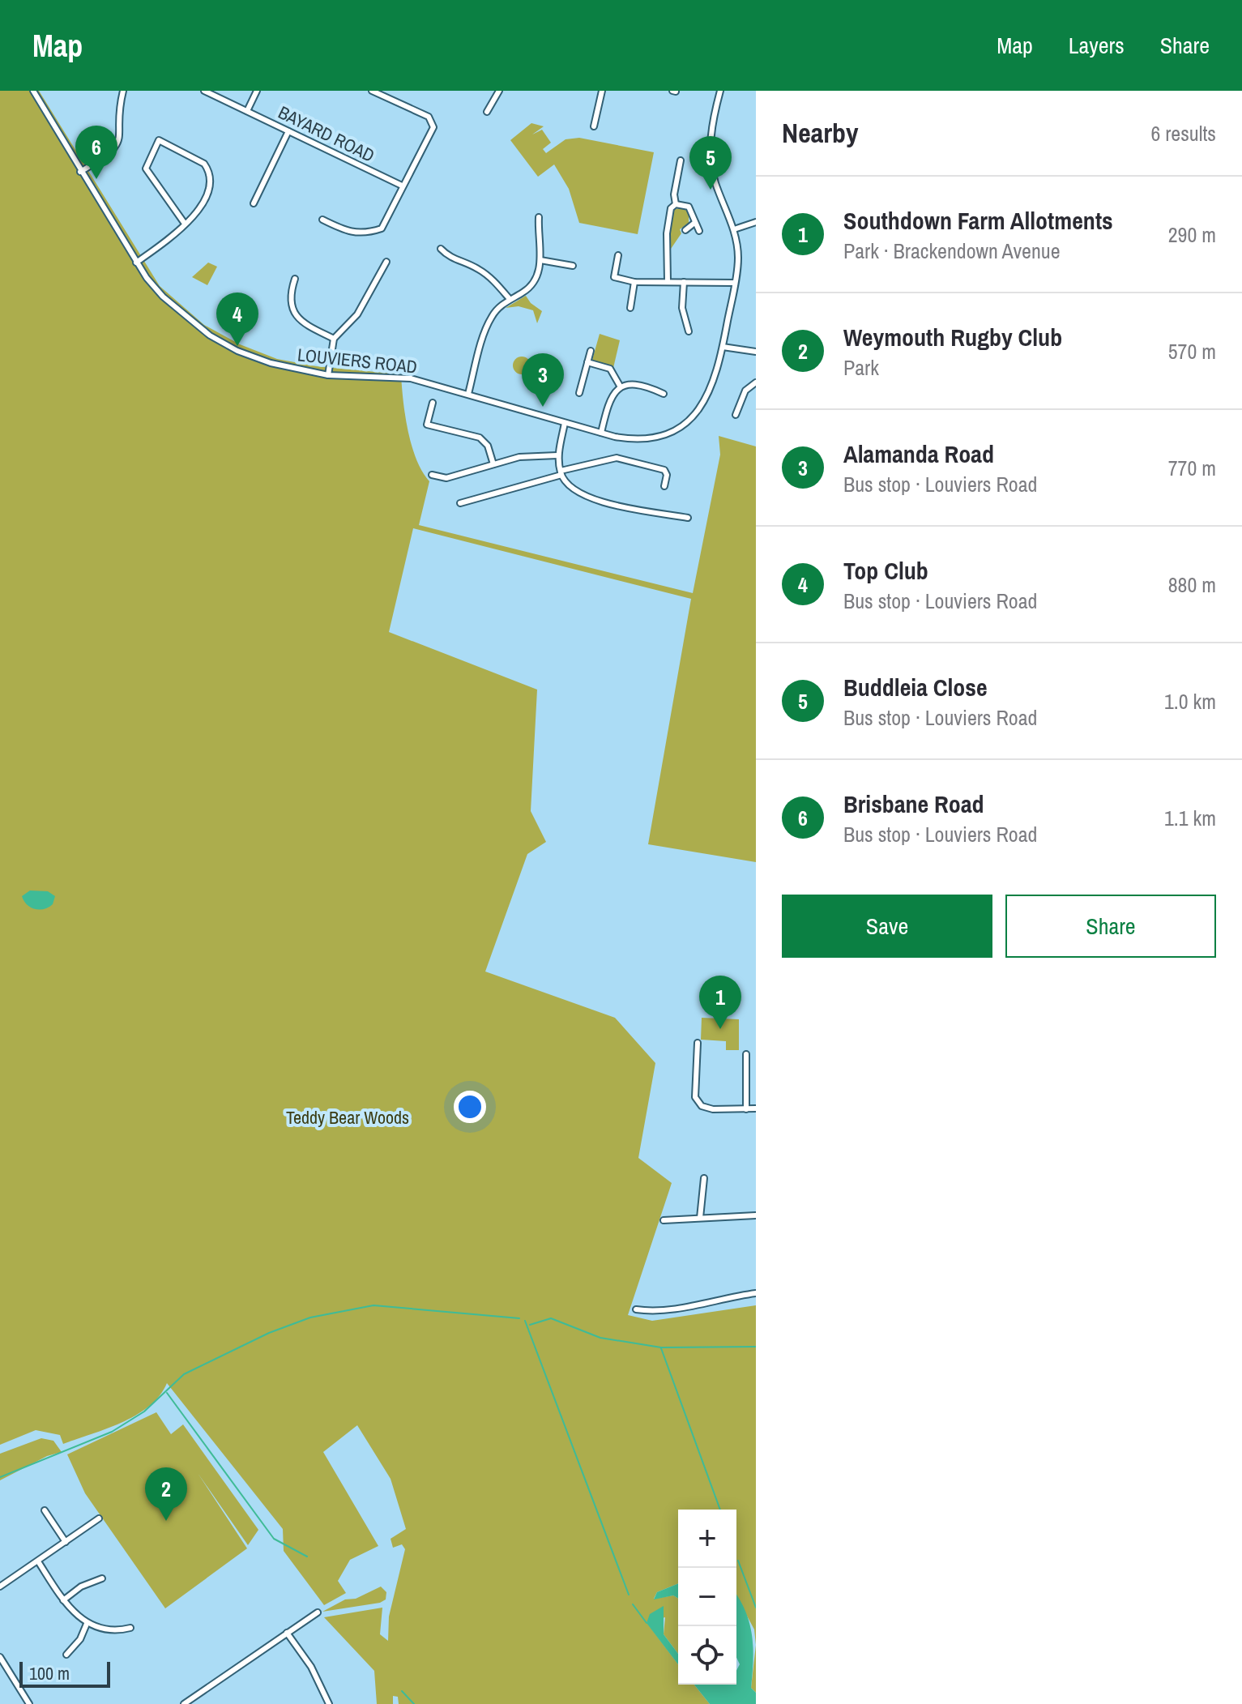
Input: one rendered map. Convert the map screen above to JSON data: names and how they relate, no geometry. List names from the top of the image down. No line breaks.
{"streets":{"street":["BAYARD ROAD","LOUVIERS ROAD"]},"parks":["Teddy Bear Woods"],"scale_bar":"100 m","page":{"header":"Map","nav":["Map","Layers","Share"],"heading":["Nearby","6 results"],"pins":["6","5","4","3","1","2"],"list":[{"mark":"1","name":"Southdown Farm Allotments","note":"Park · Brackendown Avenue","value":"290 m"},{"mark":"2","name":"Weymouth Rugby Club","note":"Park","value":"570 m"},{"mark":"3","name":"Alamanda Road","note":"Bus stop · Louviers Road","value":"770 m"},{"mark":"4","name":"Top Club","note":"Bus stop · Louviers Road","value":"880 m"},{"mark":"5","name":"Buddleia Close","note":"Bus stop · Louviers Road","value":"1.0 km"},{"mark":"6","name":"Brisbane Road","note":"Bus stop · Louviers Road","value":"1.1 km"}],"buttons":["Save","Share"],"map_buttons":["+","−"],"scale":"100 m"}}
